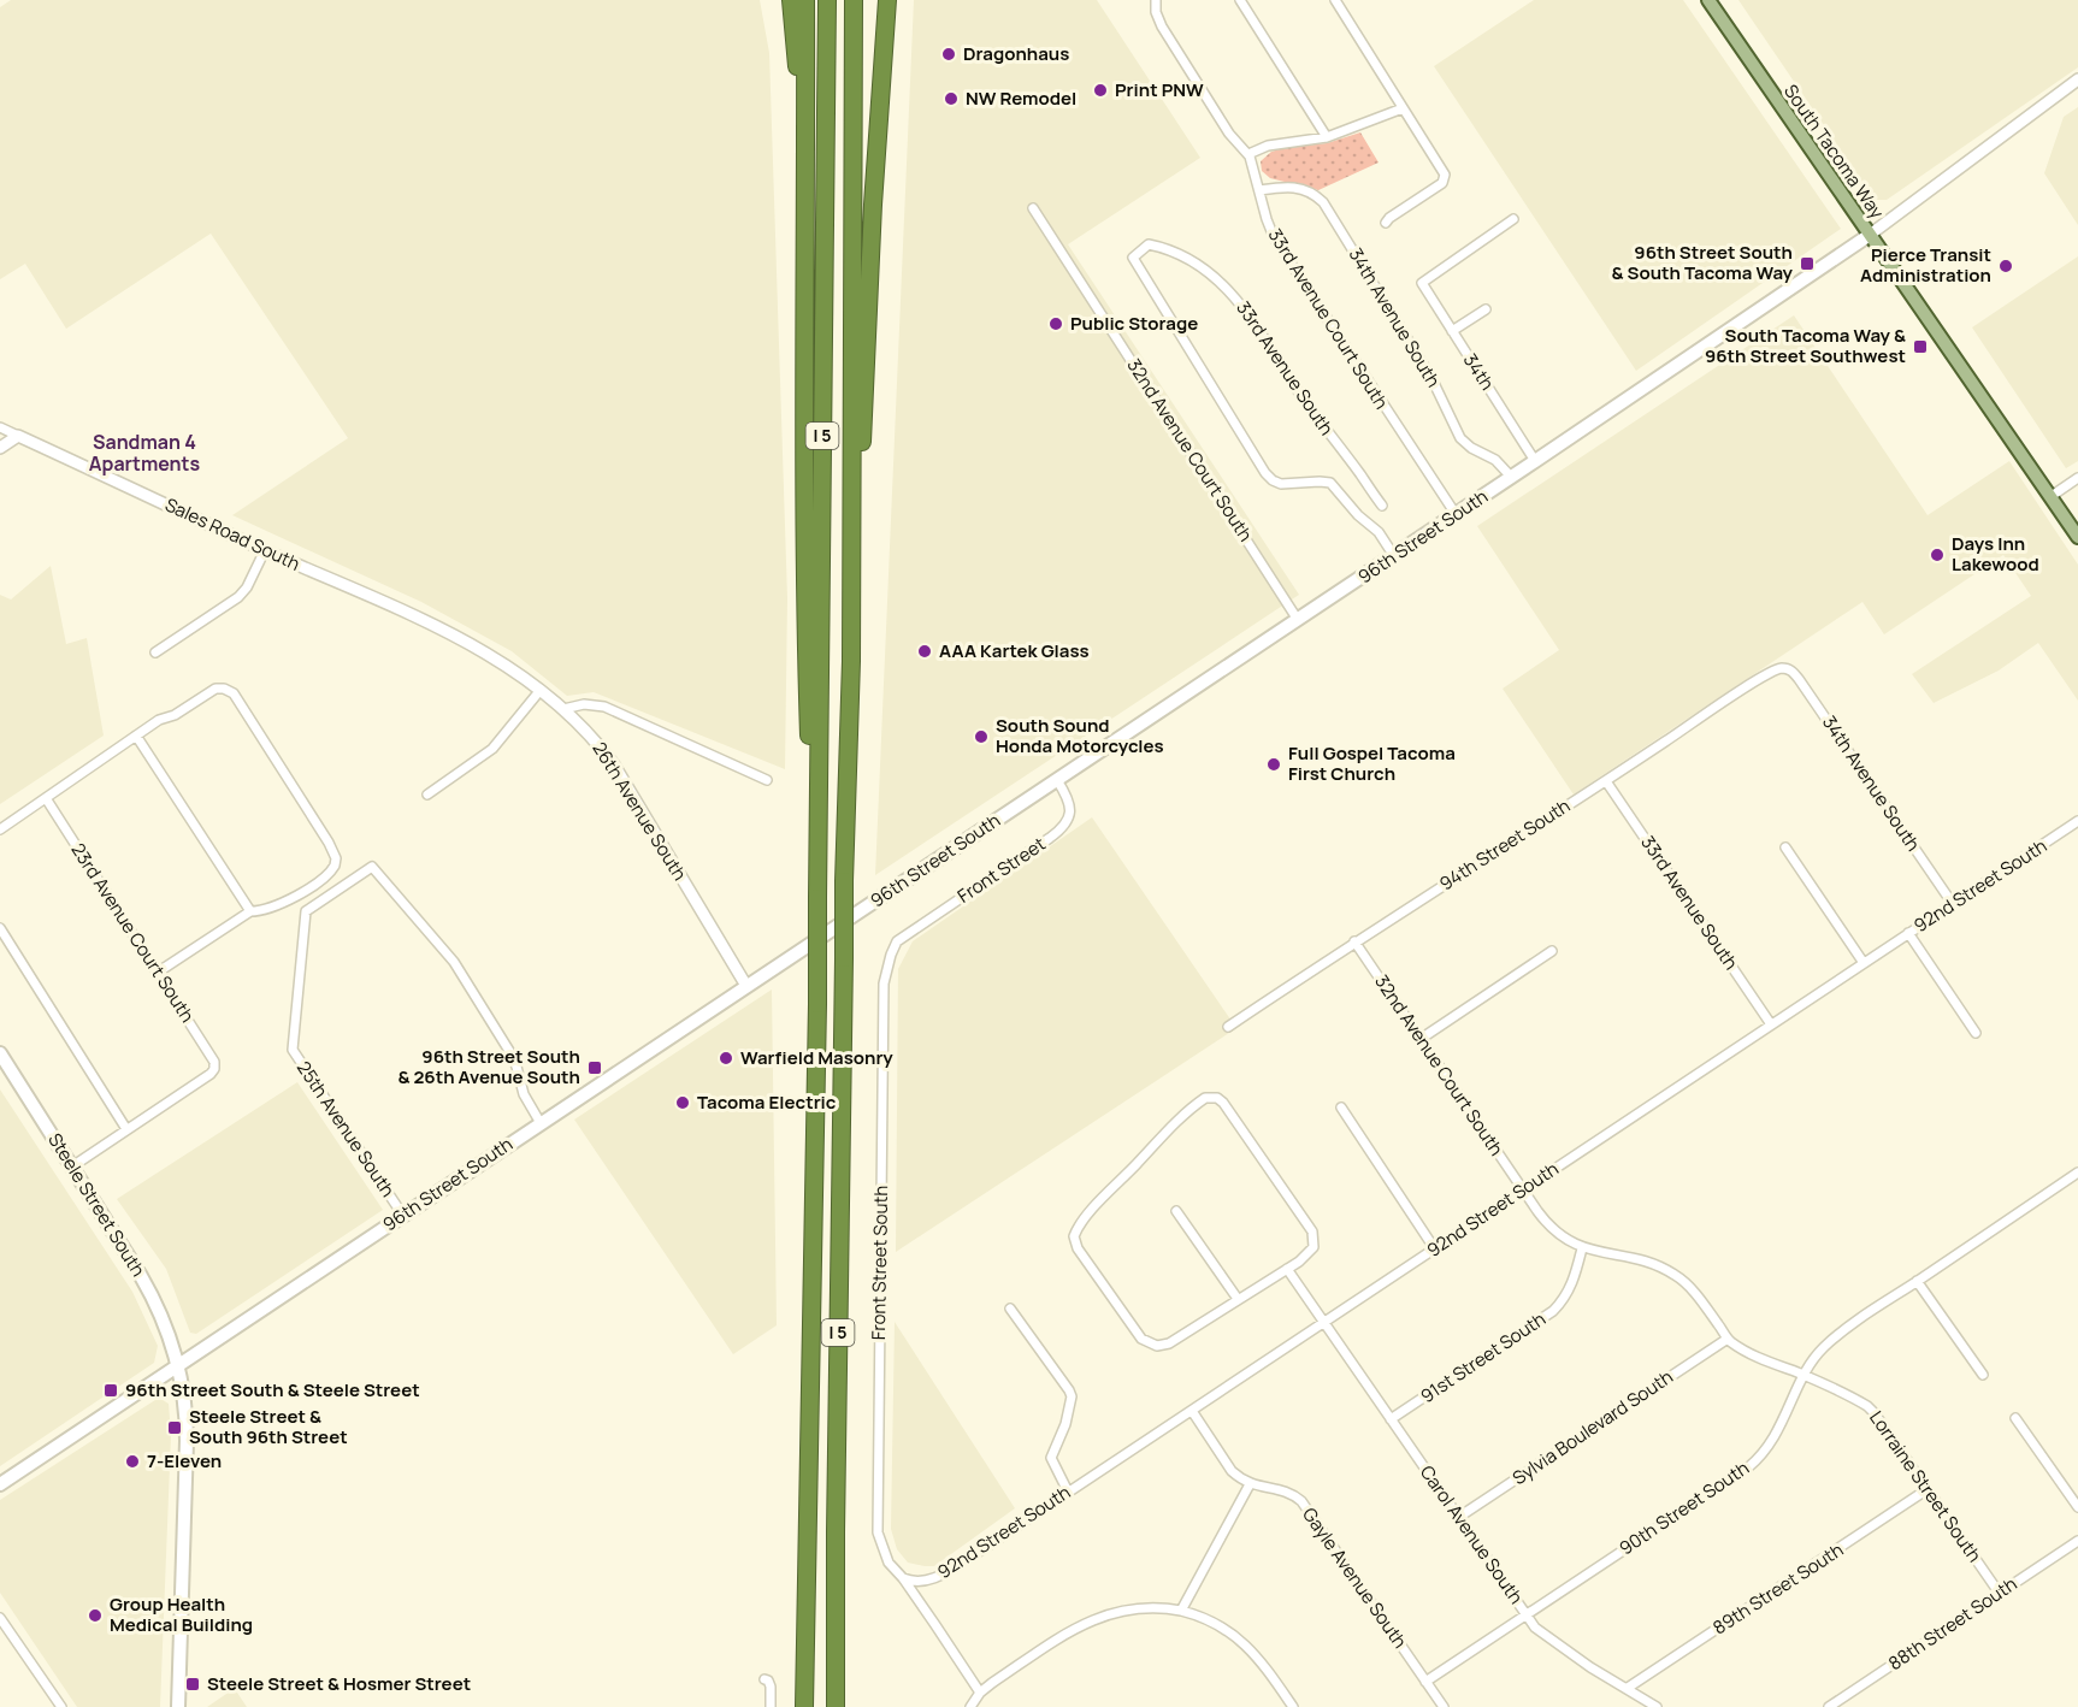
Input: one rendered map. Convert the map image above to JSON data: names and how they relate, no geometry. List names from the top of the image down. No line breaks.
{"streets":{"highway":["I 5"],"main road":["South Tacoma Way","96th Street South","Steele Street South"],"street":["34th Avenue South","33rd Avenue Court South","33rd Avenue South","34th","32nd Avenue Court South","Sales Road South","26th Avenue South","94th Street South","Front Street","92nd Street South","23rd Avenue Court South","25th Avenue South","Front Street South","91st Street South","Sylvia Boulevard South","Lorraine Street South","90th Street South","Carol Avenue South","Gayle Avenue South","89th Street South","88th Street South"]},"crossings":[["South Tacoma Way","96th Street South"],["34th Avenue South","33rd Avenue Court South"],["34th Avenue South","96th Street South"],["34th Avenue South","94th Street South"],["34th Avenue South","92nd Street South"],["33rd Avenue Court South","96th Street South"],["33rd Avenue South","96th Street South"],["33rd Avenue South","94th Street South"],["33rd Avenue South","92nd Street South"],["34th","96th Street South"],["32nd Avenue Court South","96th Street South"],["32nd Avenue Court South","94th Street South"],["32nd Avenue Court South","92nd Street South"],["32nd Avenue Court South","Lorraine Street South"],["Sales Road South","26th Avenue South"],["96th Street South","26th Avenue South"],["96th Street South","Front Street"],["96th Street South","25th Avenue South"],["96th Street South","Steele Street South"],["Front Street","Front Street South"],["92nd Street South","Front Street South"],["92nd Street South","Lorraine Street South"],["92nd Street South","Carol Avenue South"],["91st Street South","Lorraine Street South"],["91st Street South","Carol Avenue South"],["Sylvia Boulevard South","Lorraine Street South"],["Sylvia Boulevard South","Carol Avenue South"],["Lorraine Street South","90th Street South"],["Lorraine Street South","89th Street South"],["Lorraine Street South","88th Street South"],["90th Street South","Carol Avenue South"],["90th Street South","Gayle Avenue South"],["Carol Avenue South","89th Street South"]],"districts":["Sandman 4 Apartments"],"places":{"other":["Dragonhaus","Print PNW","NW Remodel","Pierce Transit Administration","Public Storage","Days Inn Lakewood","AAA Kartek Glass","South Sound Honda Motorcycles","Full Gospel Tacoma First Church","Warfield Masonry","Tacoma Electric","7-Eleven","Group Health Medical Building"],"transit":["96th Street South & South Tacoma Way","South Tacoma Way & 96th Street Southwest","96th Street South & 26th Avenue South","96th Street South & Steele Street","Steele Street & South 96th Street","Steele Street & Hosmer Street"]}}
